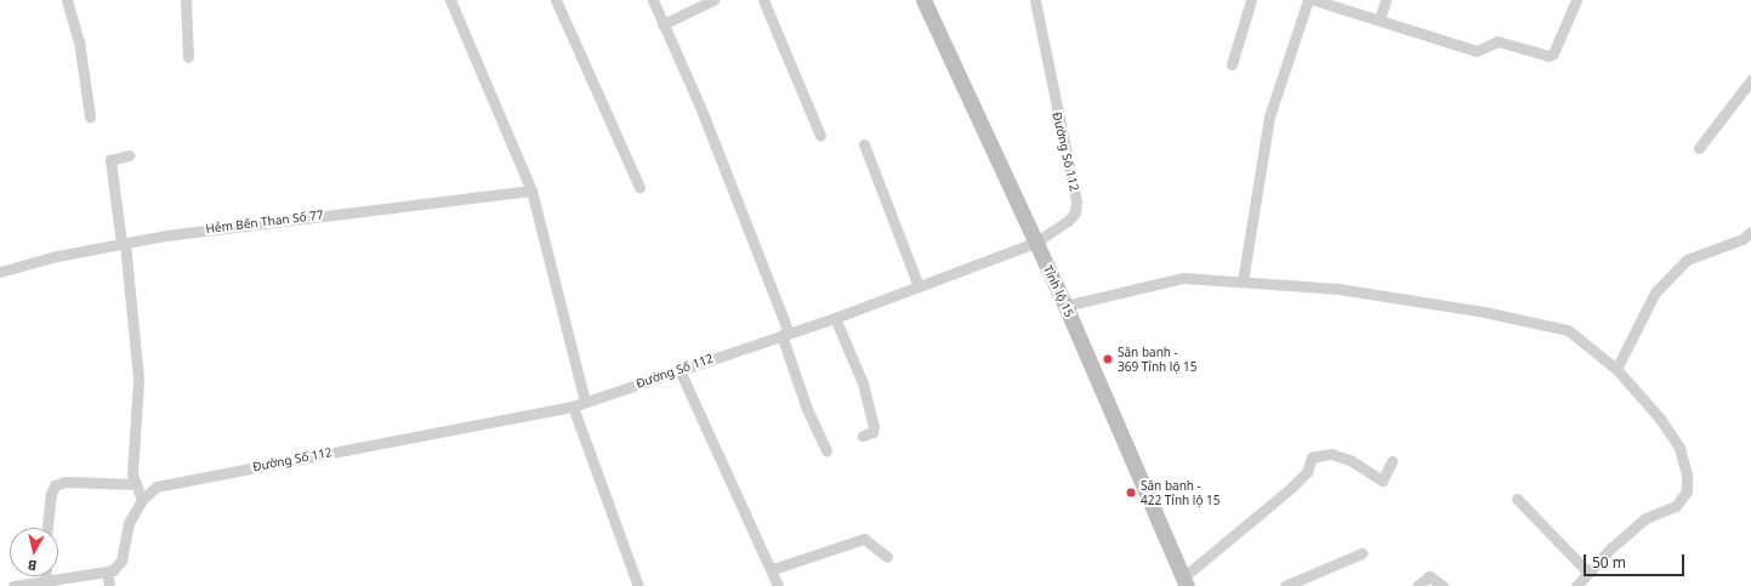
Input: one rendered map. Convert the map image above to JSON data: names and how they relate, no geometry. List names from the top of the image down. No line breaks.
{"streets":{"main road":["Tỉnh lộ 15"],"street":["Đường Số 112","Hẻm Bến Than Số 77"]},"crossings":[["Đường Số 112","Tỉnh lộ 15"]],"places":["Sân banh - 369 Tỉnh lộ 15","Sân banh - 422 Tỉnh lộ 15"],"scale_bar":"50 m","north":"bottom"}
